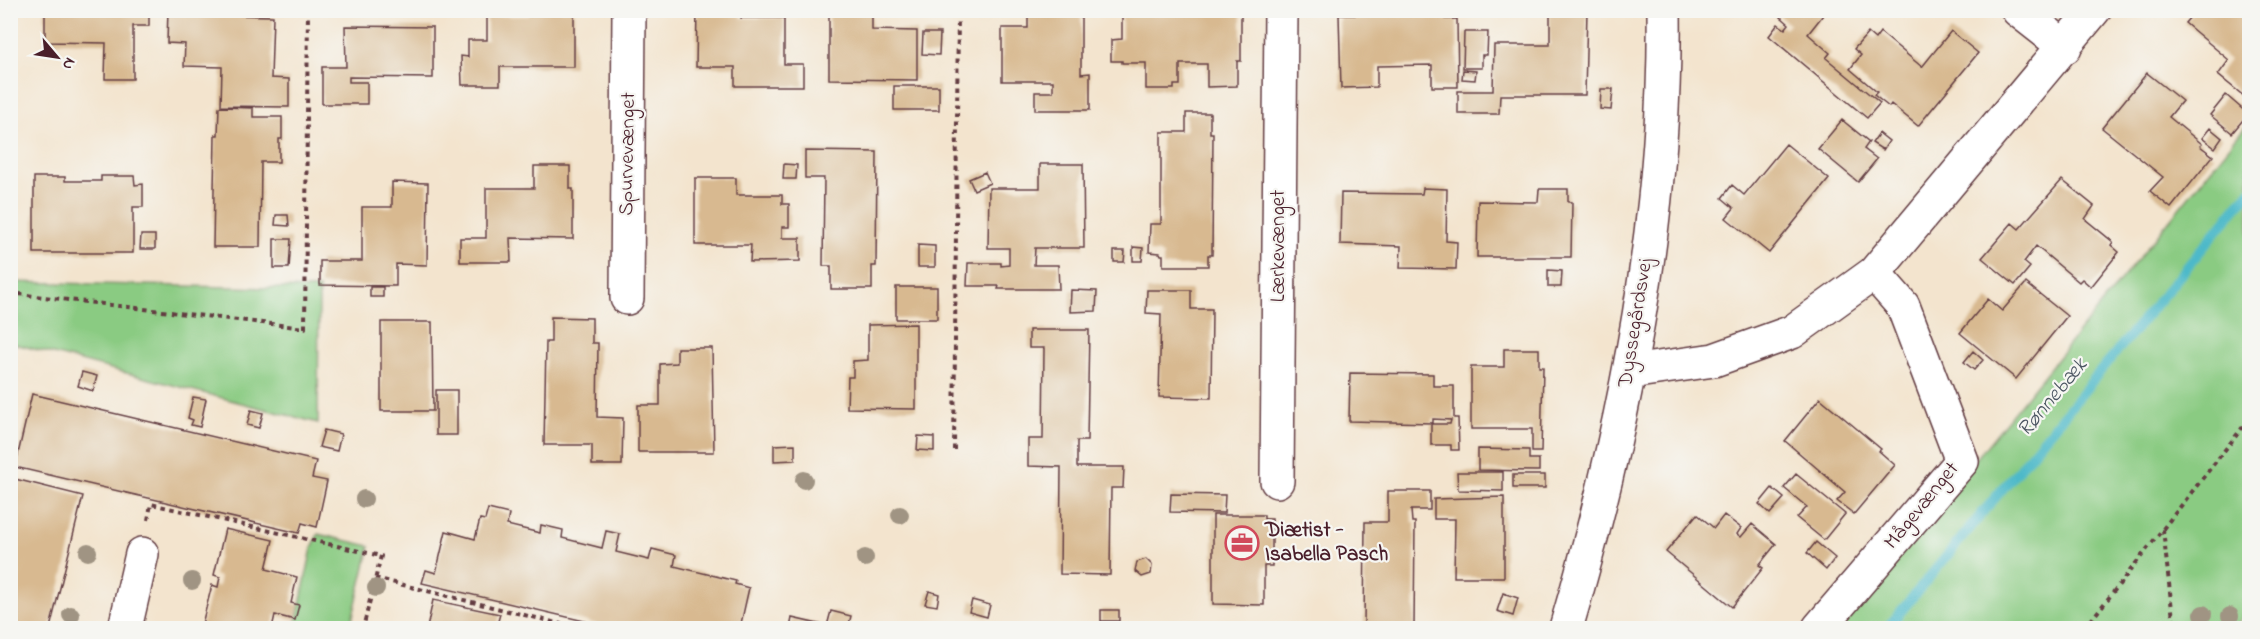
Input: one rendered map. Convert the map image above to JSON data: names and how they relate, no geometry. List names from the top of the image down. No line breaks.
{"streets":{"street":["Spurvevænget","Lærkevænget","Dyssegårdsvej","Mågevænget"]},"water":["Rønnebæk"],"places":{"office":["Diætist - Isabella Pasch"]},"north":"bottom right"}
